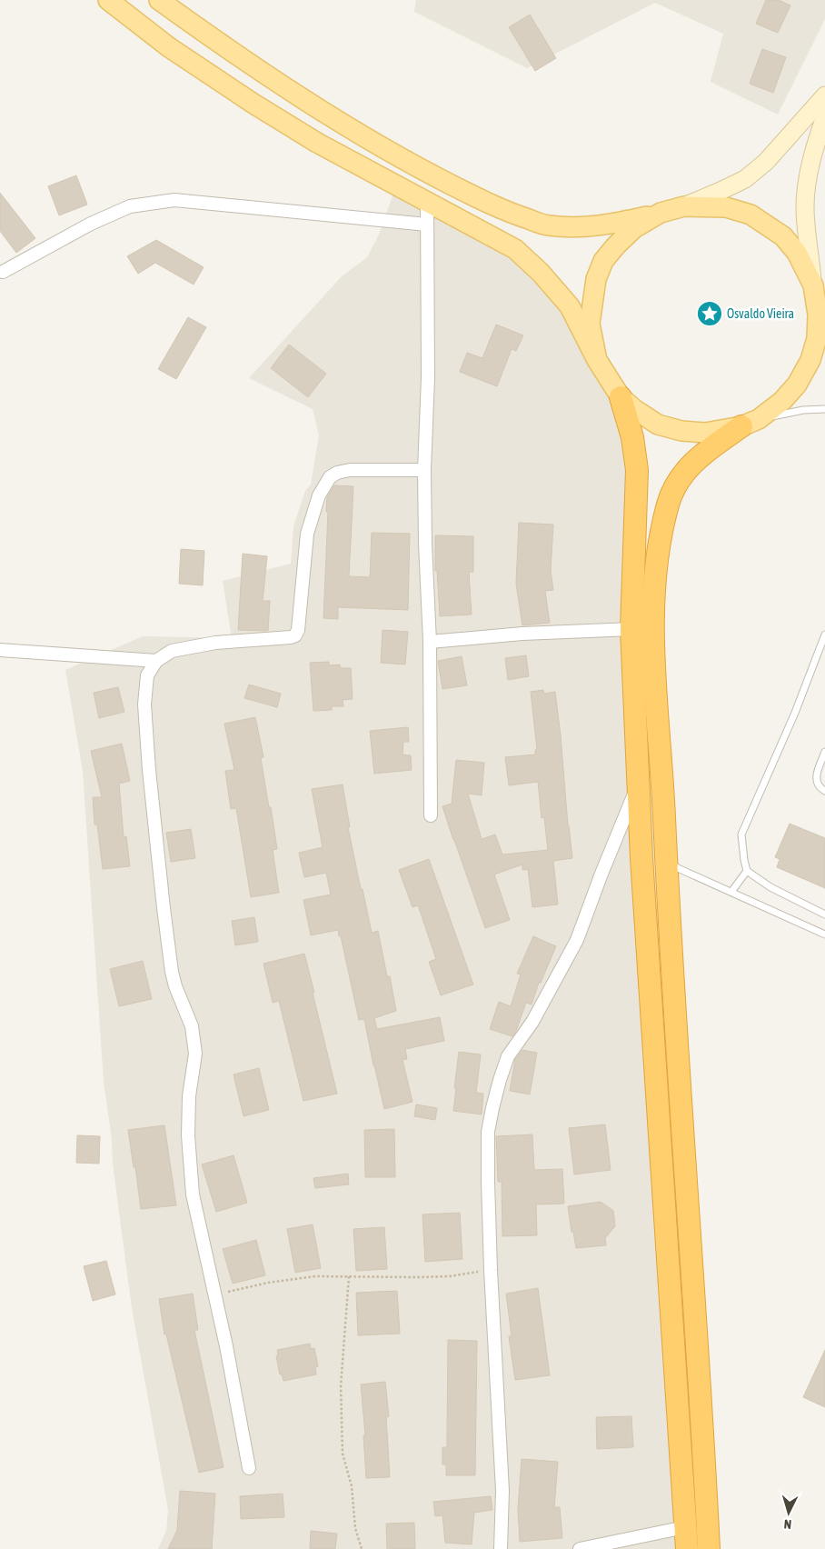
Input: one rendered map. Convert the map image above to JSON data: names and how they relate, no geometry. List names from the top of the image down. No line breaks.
{"places":{"place":["Osvaldo Vieira"]},"north":"bottom"}
